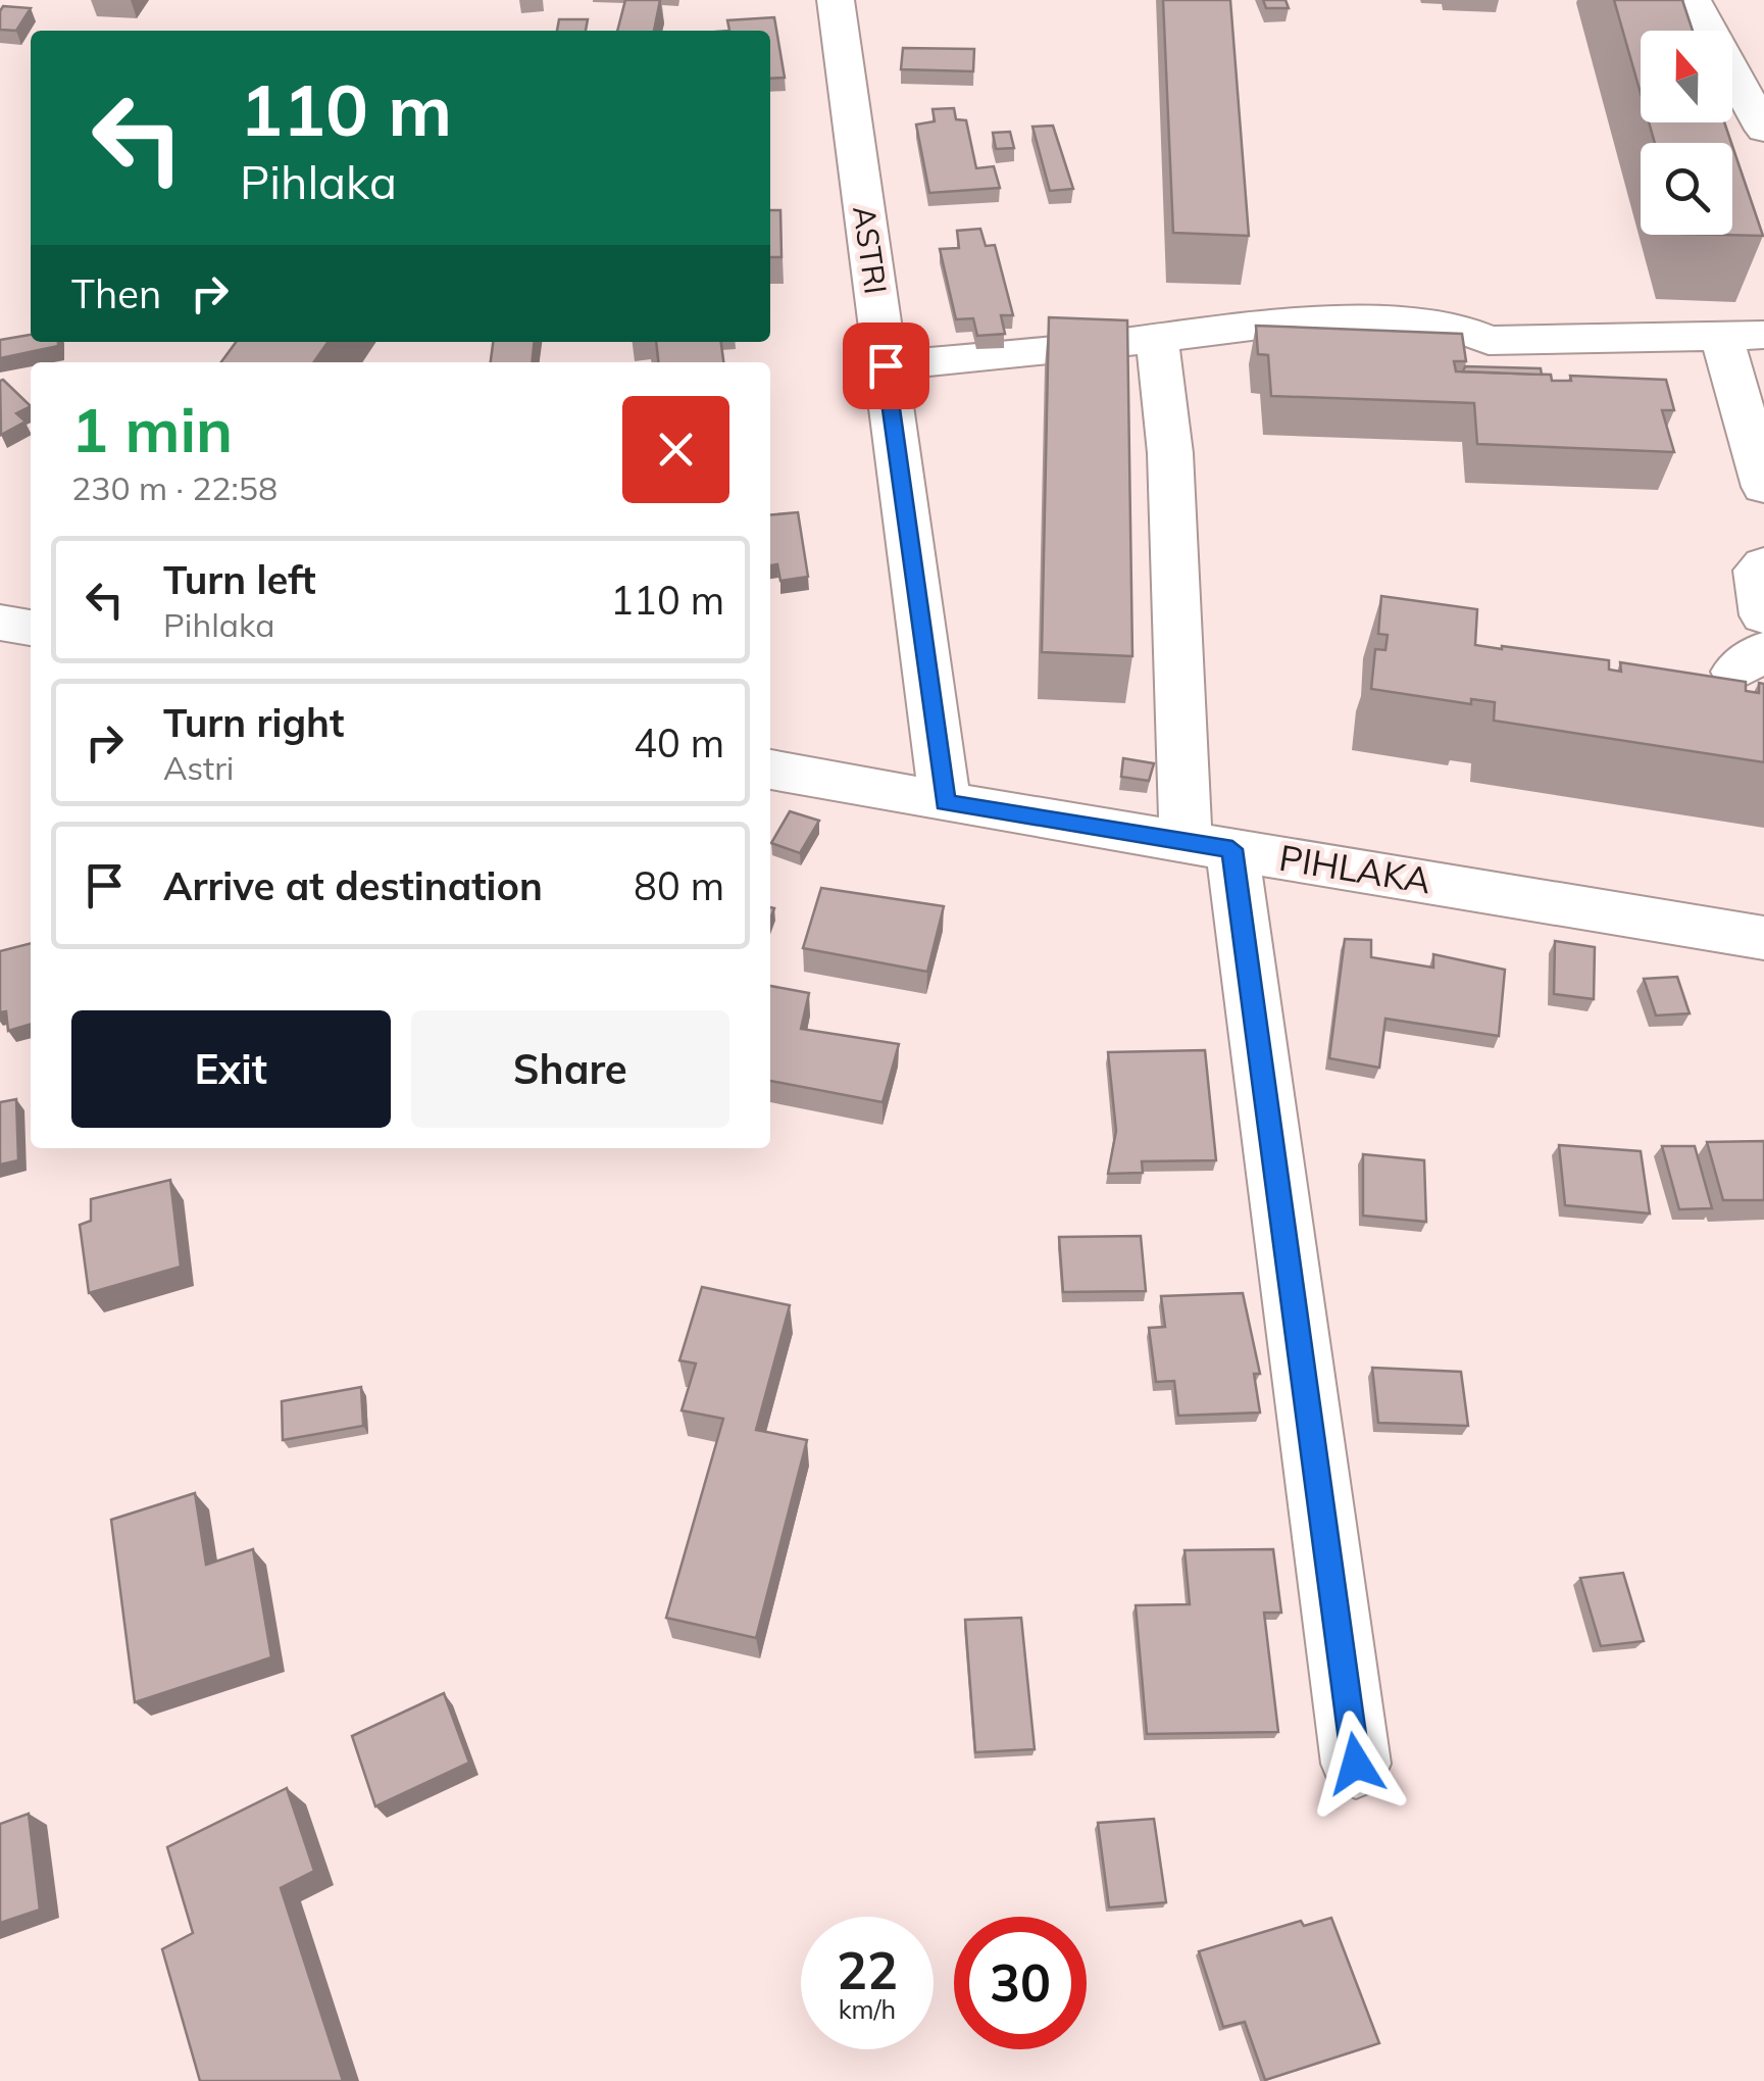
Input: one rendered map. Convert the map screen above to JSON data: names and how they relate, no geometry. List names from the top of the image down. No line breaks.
{"streets":{"street":["ASTRI","PIHLAKA"]},"crossings":[["ASTRI","PIHLAKA"]],"north":"top","page":{"turn":["110 m","Pihlaka"],"then":"Then","heading":["1 min","230 m · 22:58"],"list":[{"name":"Turn left","note":"Pihlaka","value":"110 m"},{"name":"Turn right","note":"Astri","value":"40 m"},{"name":"Arrive at destination","value":"80 m"}],"buttons":["Exit","Share"],"speed":"22 km/h","limit":"30"}}
